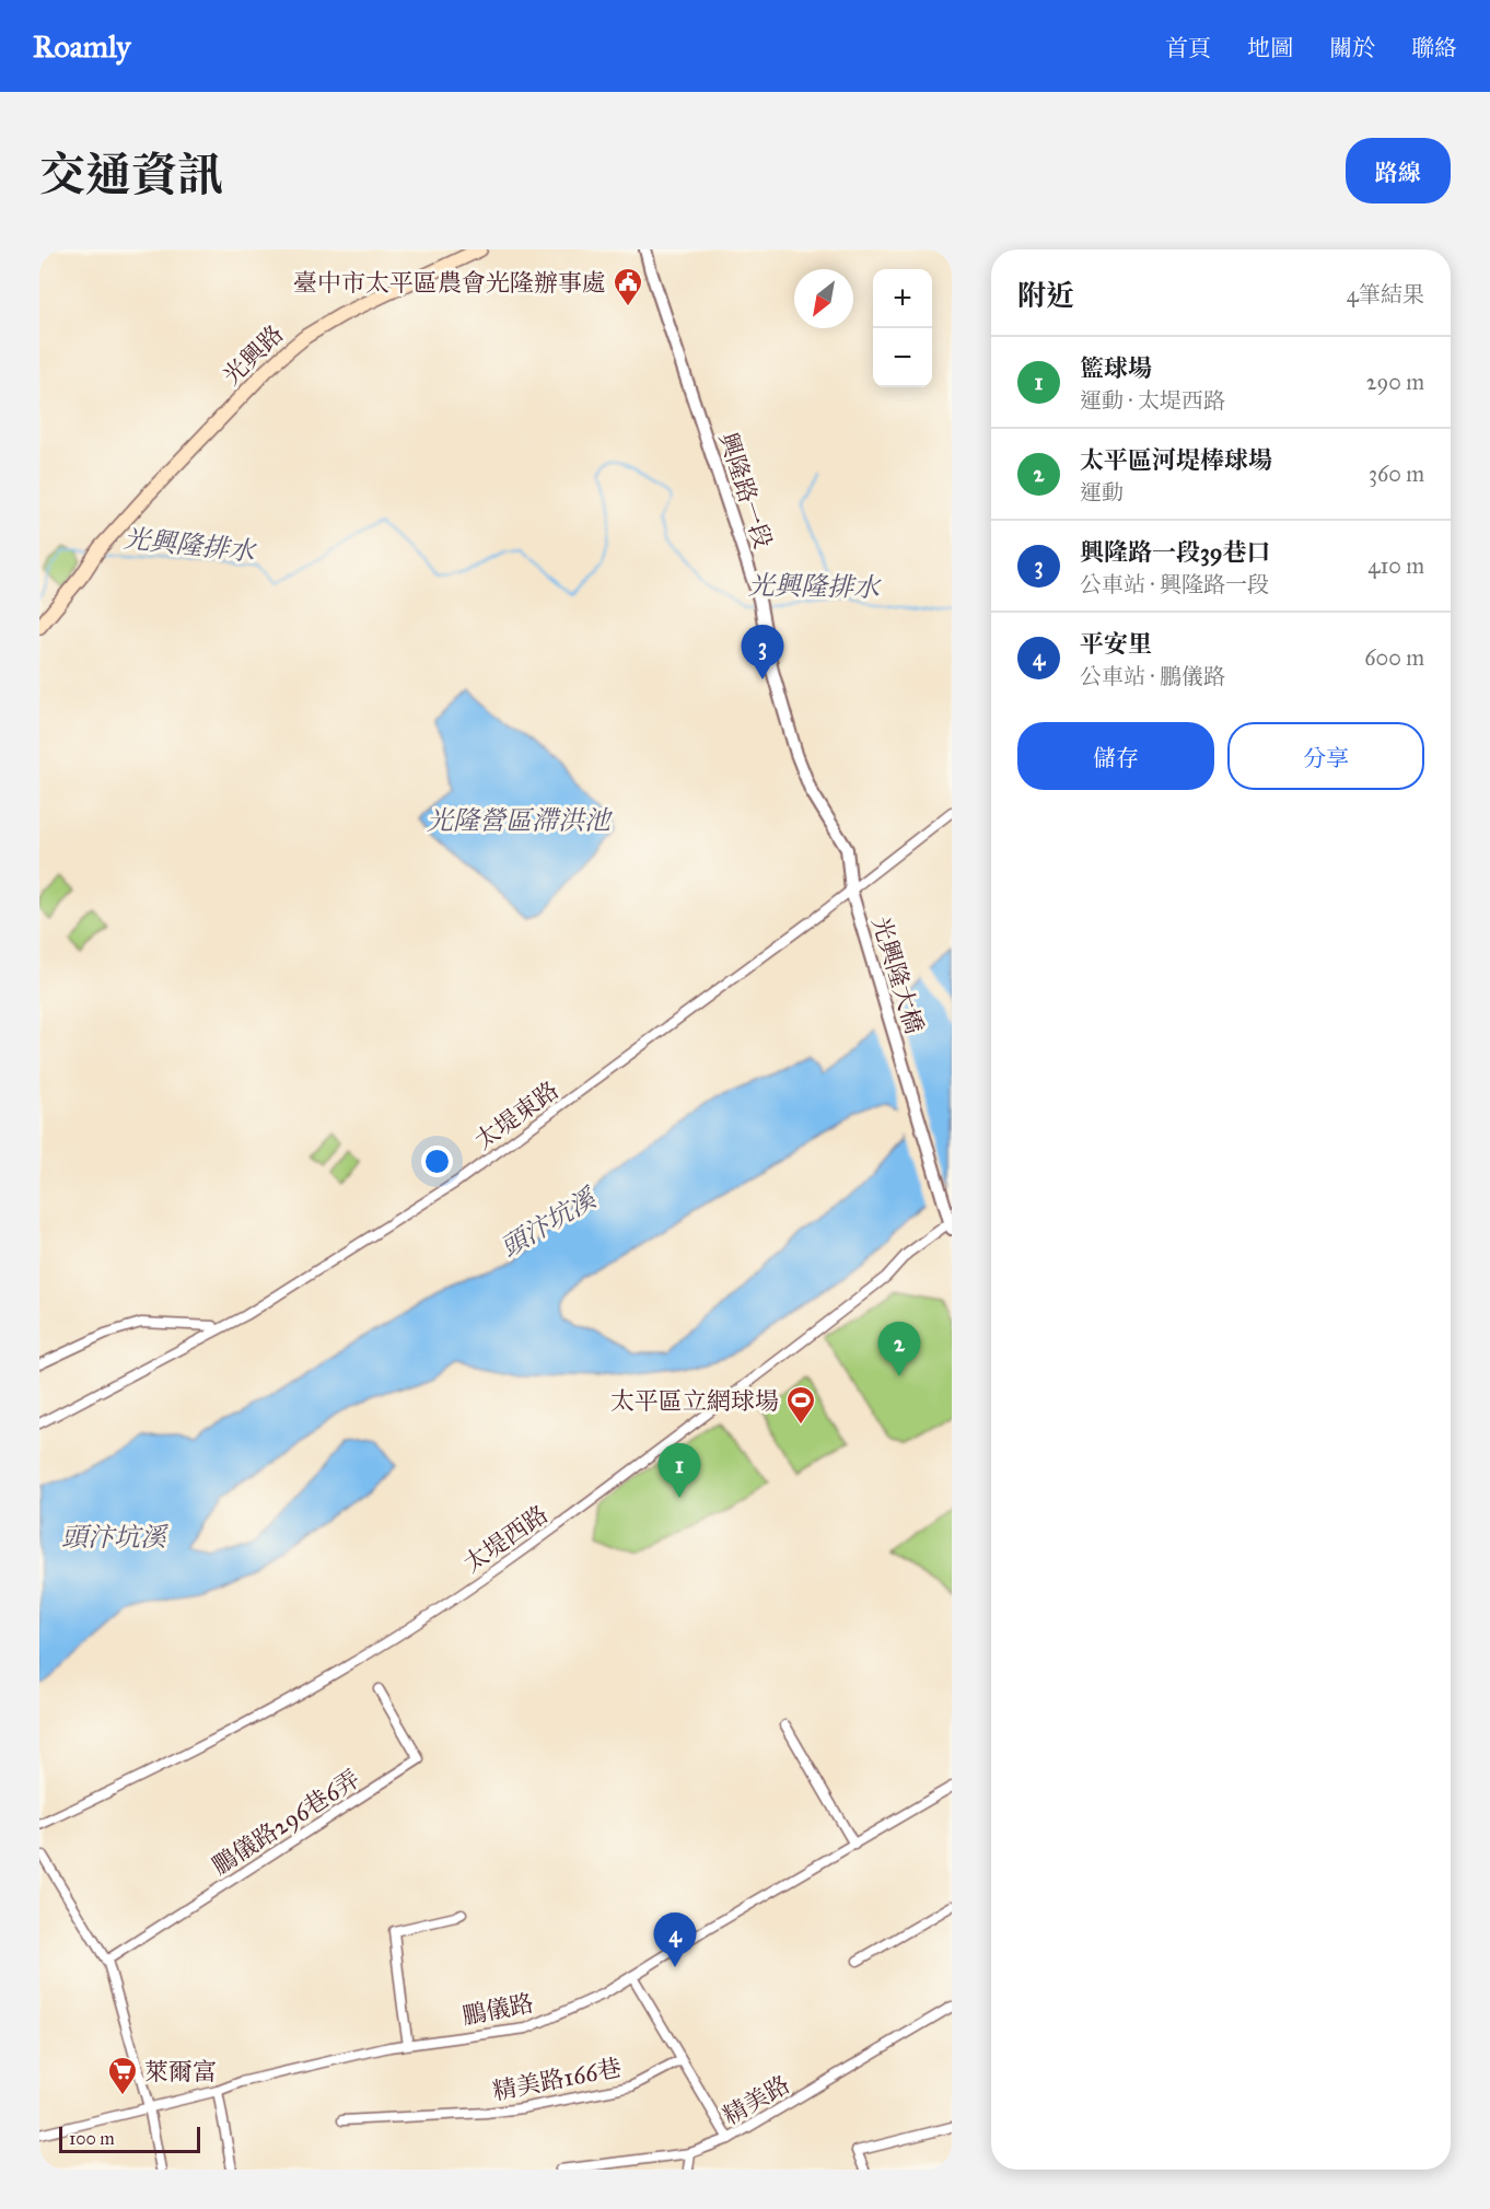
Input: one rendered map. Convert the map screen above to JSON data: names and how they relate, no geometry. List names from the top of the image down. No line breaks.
{"streets":{"main road":["光興路"],"street":["興隆路一段","光興隆大橋","太堤東路","太堤西路","鵬儀路296巷6弄","鵬儀路","精美路166巷","精美路"]},"crossings":[["興隆路一段","光興隆大橋"],["興隆路一段","太堤東路"],["光興隆大橋","太堤東路"],["光興隆大橋","太堤西路"]],"water":["光興隆排水","光隆營區滯洪池","頭汴坑溪"],"places":{"public building":["臺中市太平區農會光隆辦事處"],"sports":["太平區立網球場"],"supermarket":["萊爾富"]},"scale_bar":"100 m","north":"bottom left","page":{"header":"Roamly","nav":["首頁","地圖","關於","聯絡"],"title":"交通資訊","buttons":["路線",["儲存","分享"]],"heading":["附近","4筆結果"],"map_buttons":["+","−"],"list":[{"mark":"1","name":"籃球場","note":"運動 · 太堤西路","value":"290 m"},{"mark":"2","name":"太平區河堤棒球場","note":"運動","value":"360 m"},{"mark":"3","name":"興隆路一段39巷口","note":"公車站 · 興隆路一段","value":"410 m"},{"mark":"4","name":"平安里","note":"公車站 · 鵬儀路","value":"600 m"}],"pins":["3","2","1","4"],"scale":"100 m"}}
